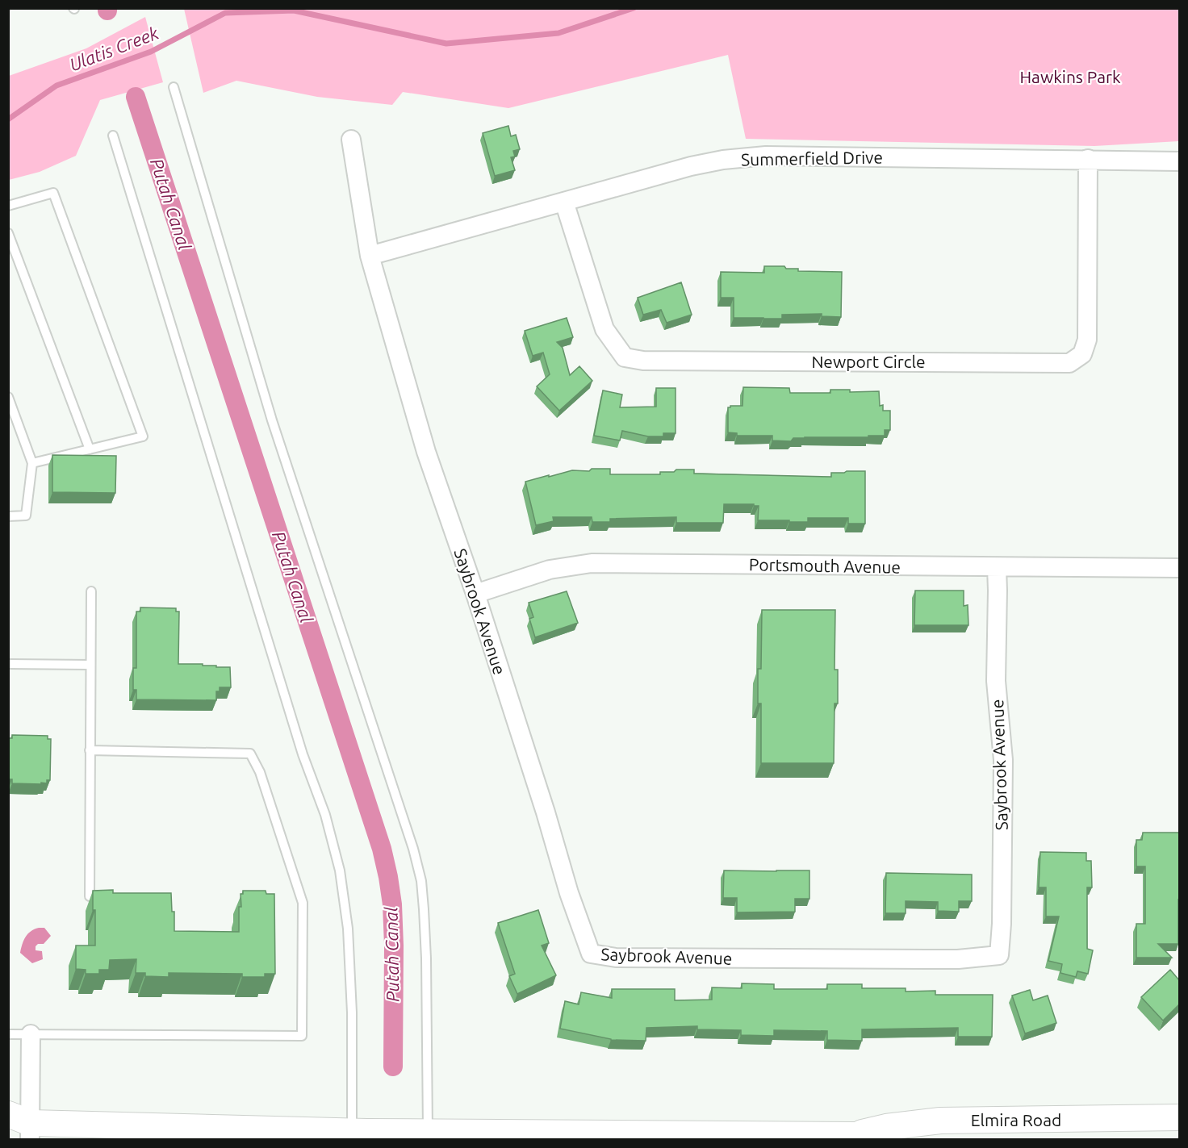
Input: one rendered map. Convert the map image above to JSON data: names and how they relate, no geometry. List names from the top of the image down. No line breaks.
{"streets":{"main road":["Elmira Road"],"street":["Summerfield Drive","Newport Circle","Portsmouth Avenue","Saybrook Avenue"]},"crossings":[["Summerfield Drive","Newport Circle"],["Summerfield Drive","Saybrook Avenue"],["Portsmouth Avenue","Saybrook Avenue"]],"water":["Ulatis Creek","Putah Canal"],"parks":["Hawkins Park"]}
